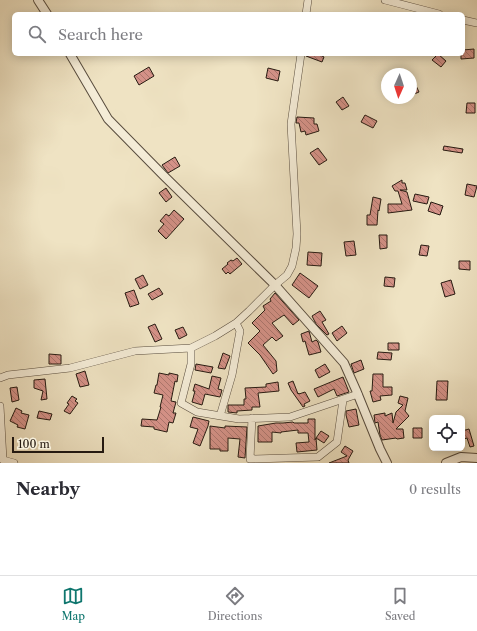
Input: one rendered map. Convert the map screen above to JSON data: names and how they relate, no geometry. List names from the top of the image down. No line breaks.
{"scale_bar":"100 m","north":"bottom","page":{"search":"Search here","scale":"100 m","heading":["Nearby","0 results"],"nav":["Map","Directions","Saved"]}}
